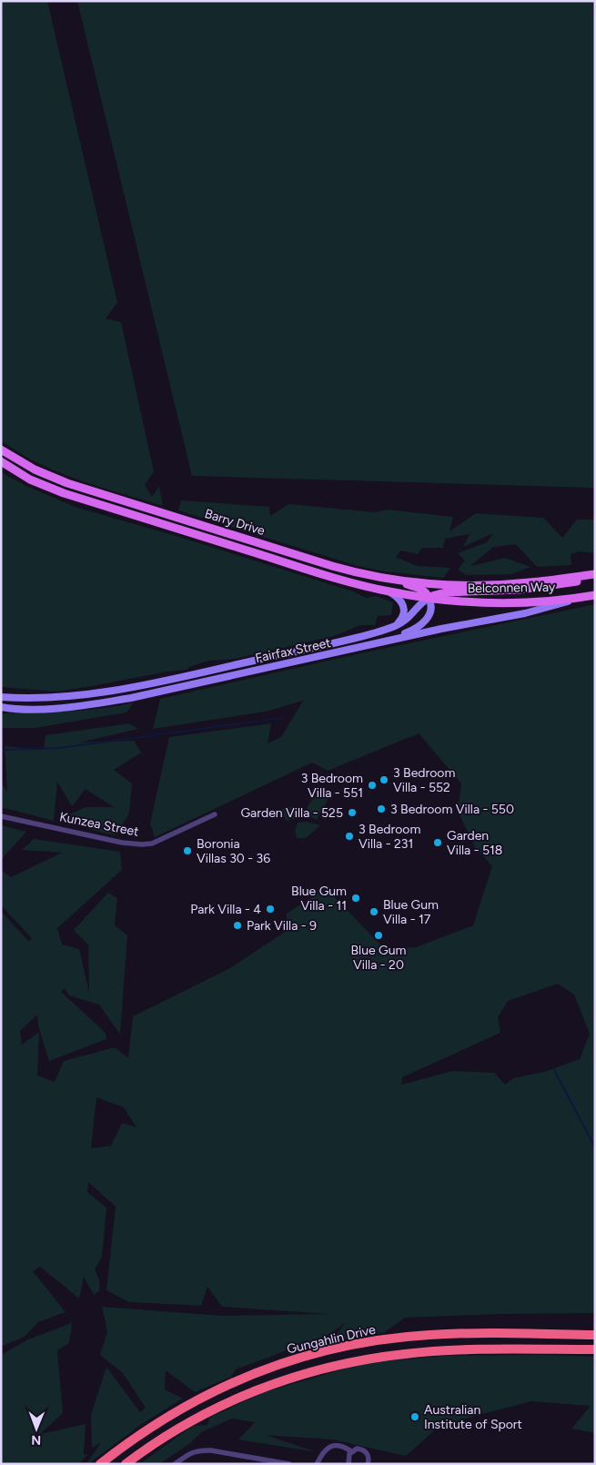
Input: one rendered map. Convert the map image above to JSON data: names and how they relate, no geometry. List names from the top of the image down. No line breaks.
{"streets":{"highway":["Gungahlin Drive"],"main road":["Barry Drive","Belconnen Way","Fairfax Street"],"street":["Kunzea Street"]},"crossings":[["Barry Drive","Belconnen Way"],["Barry Drive","Fairfax Street"],["Belconnen Way","Fairfax Street"]],"places":["3 Bedroom Villa - 552","3 Bedroom Villa - 551","3 Bedroom Villa - 550","Garden Villa - 525","3 Bedroom Villa - 231","Garden Villa - 518","Boronia Villas 30 - 36","Blue Gum Villa - 11","Park Villa - 4","Blue Gum Villa - 17","Park Villa - 9","Blue Gum Villa - 20","Australian Institute of Sport"],"north":"bottom"}
